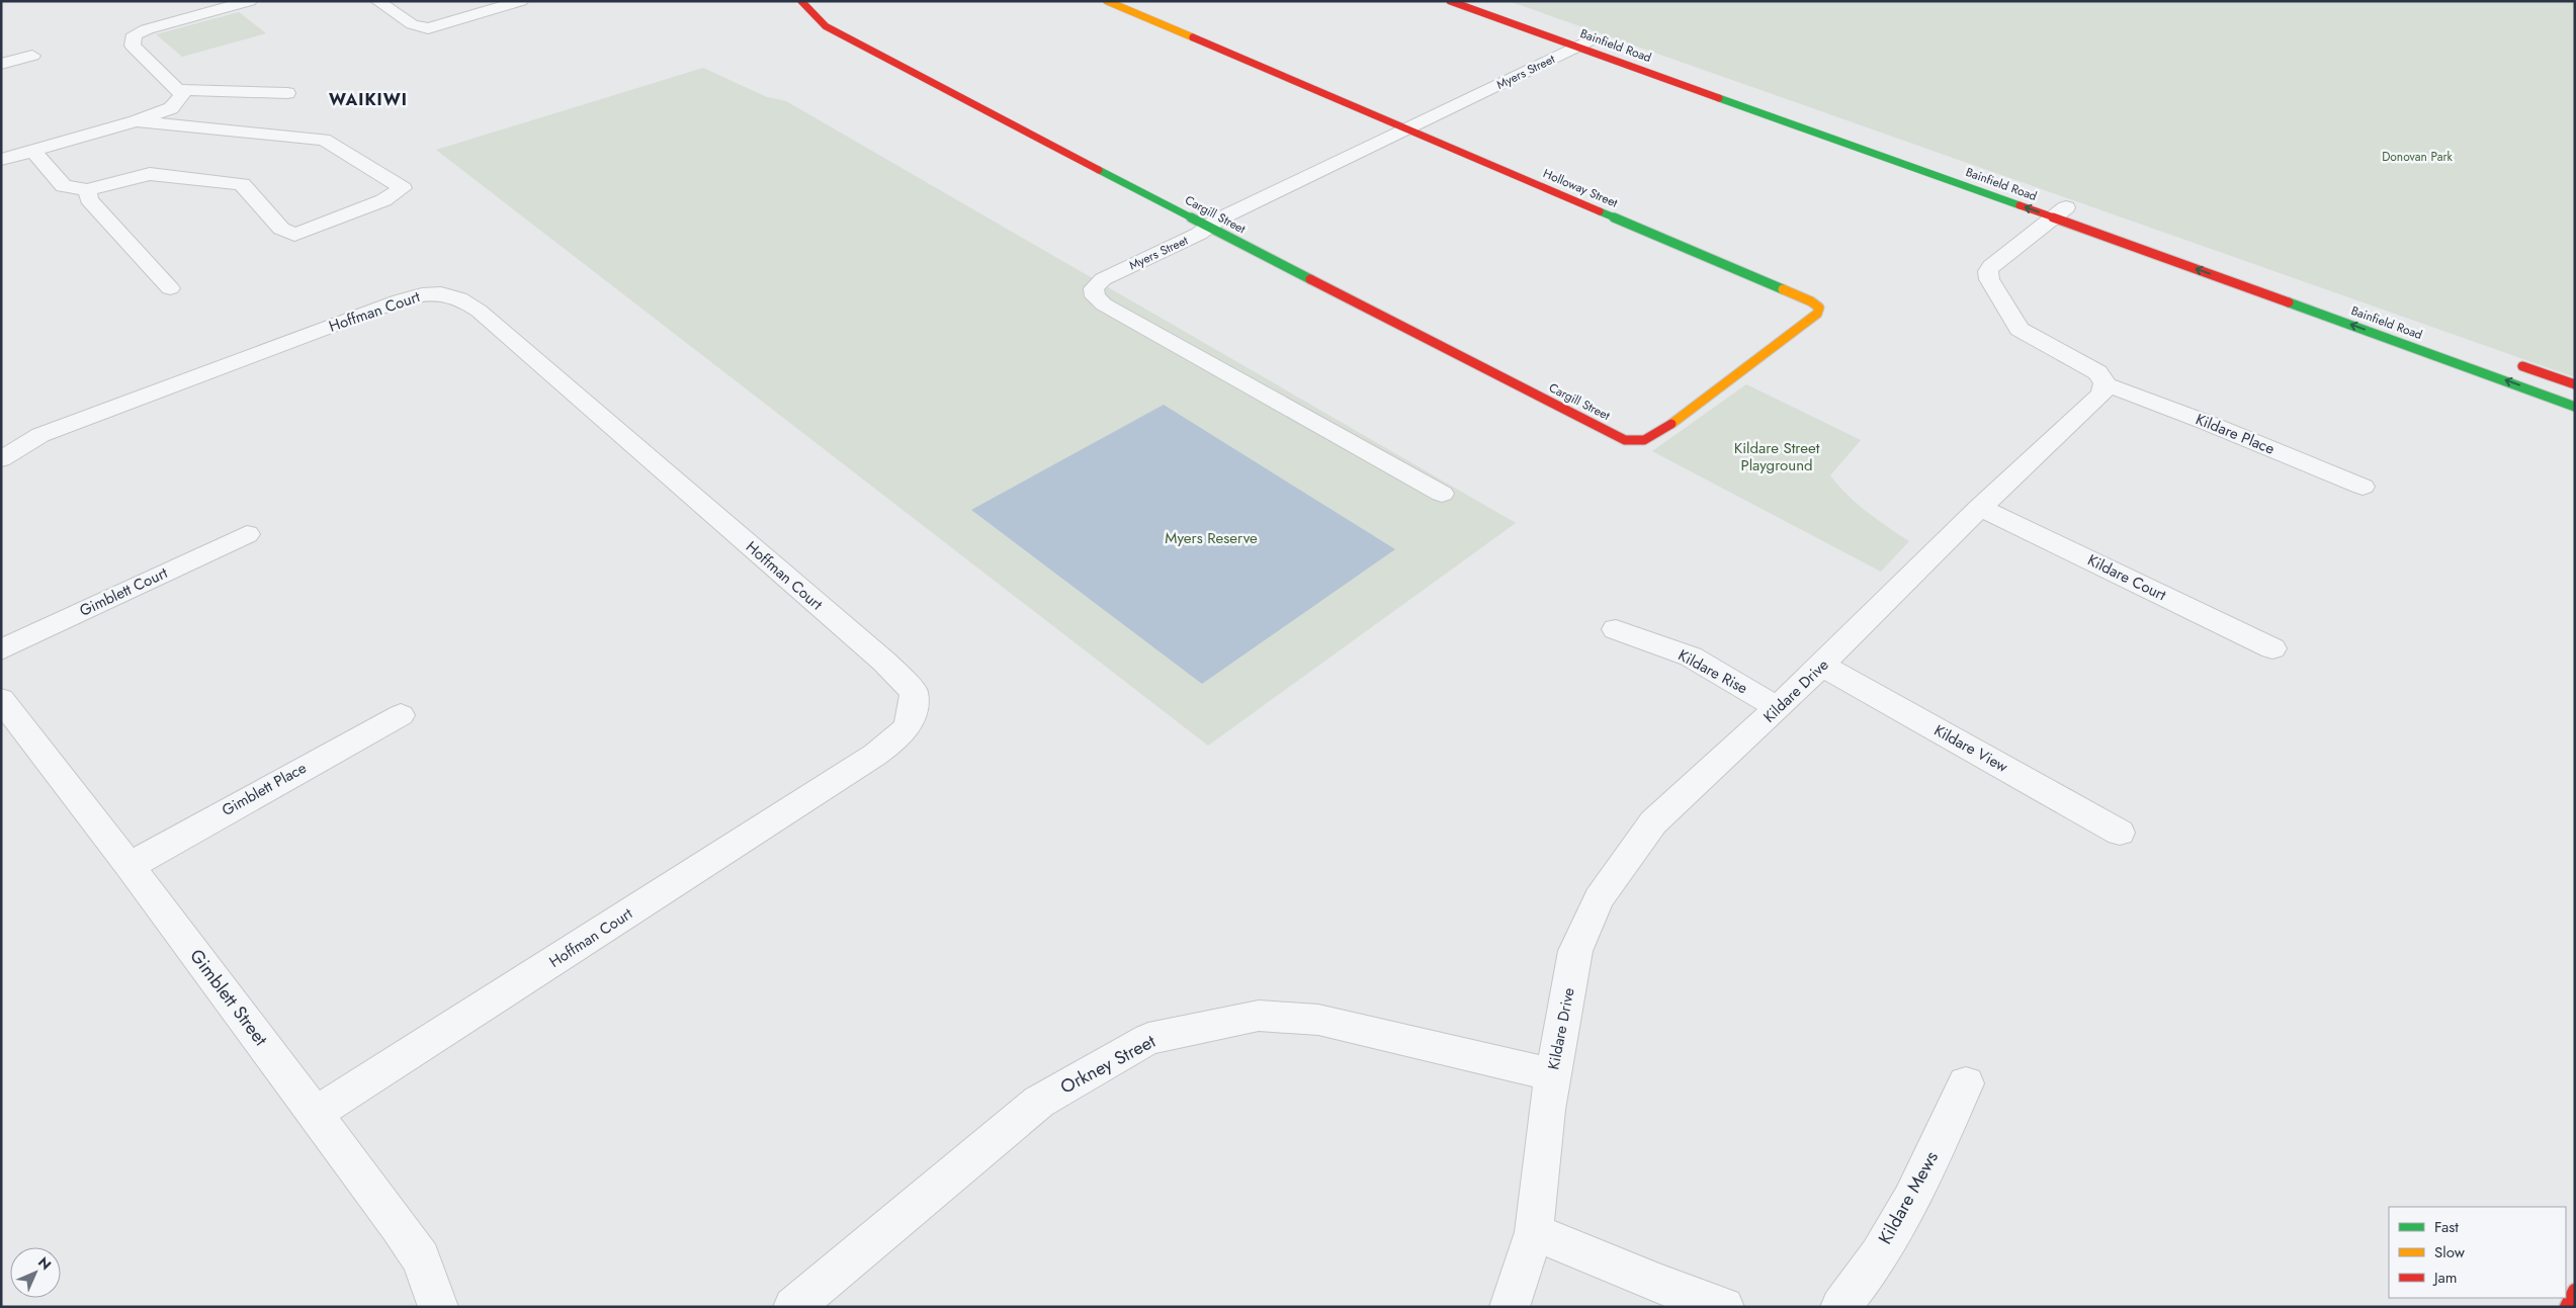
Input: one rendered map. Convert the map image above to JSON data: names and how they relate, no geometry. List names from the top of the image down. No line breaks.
{"streets":{"street":["Bainfield Road","Myers Street","Holloway Street","Cargill Street","Hoffman Court","Kildare Place","Kildare Court","Gimblett Court","Kildare Rise","Kildare Drive","Kildare View","Gimblett Place","Gimblett Street","Orkney Street","Kildare Mews"]},"crossings":[["Bainfield Road","Myers Street"],["Myers Street","Holloway Street"],["Myers Street","Cargill Street"],["Holloway Street","Cargill Street"],["Hoffman Court","Gimblett Street"],["Kildare Place","Kildare Drive"],["Kildare Court","Kildare Drive"],["Kildare Rise","Kildare Drive"],["Kildare Drive","Kildare View"],["Kildare Drive","Orkney Street"],["Gimblett Place","Gimblett Street"]],"one_way":["Bainfield Road"],"districts":["WAIKIWI"],"parks":["Donovan Park","Kildare Street Playground","Myers Reserve"],"legend":["Fast","Slow","Jam"],"north":"top right"}
